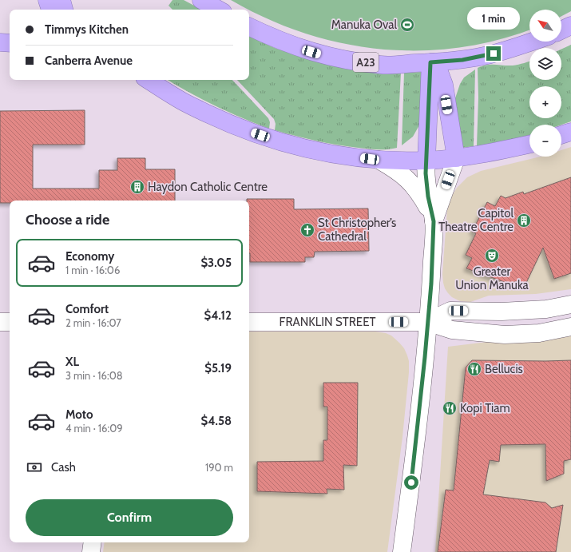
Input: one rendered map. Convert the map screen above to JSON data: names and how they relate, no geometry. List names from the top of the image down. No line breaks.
{"streets":{"highway":["A23"],"street":["FRANKLIN STREET"]},"places":{"sports":["Manuka Oval"],"building":["Haydon Catholic Centre","Capitol Theatre Centre"],"church":["St Christopher’s Cathedral"],"theatre":["Greater Union Manuka"],"restaurant":["Bellucis","Kopi Tiam"]},"north":"top left","page":{"bubble":"1 min","map_buttons":["+","−"],"banner":["Timmys Kitchen","Canberra Avenue"],"heading":"Choose a ride","list":[{"name":"Economy","note":"1 min · 16:06","value":"$3.05"},{"name":"Comfort","note":"2 min · 16:07","value":"$4.12"},{"name":"XL","note":"3 min · 16:08","value":"$5.19"},{"name":"Moto","note":"4 min · 16:09","value":"$4.58"}],"pay":["Cash","190 m"],"buttons":"Confirm"}}
